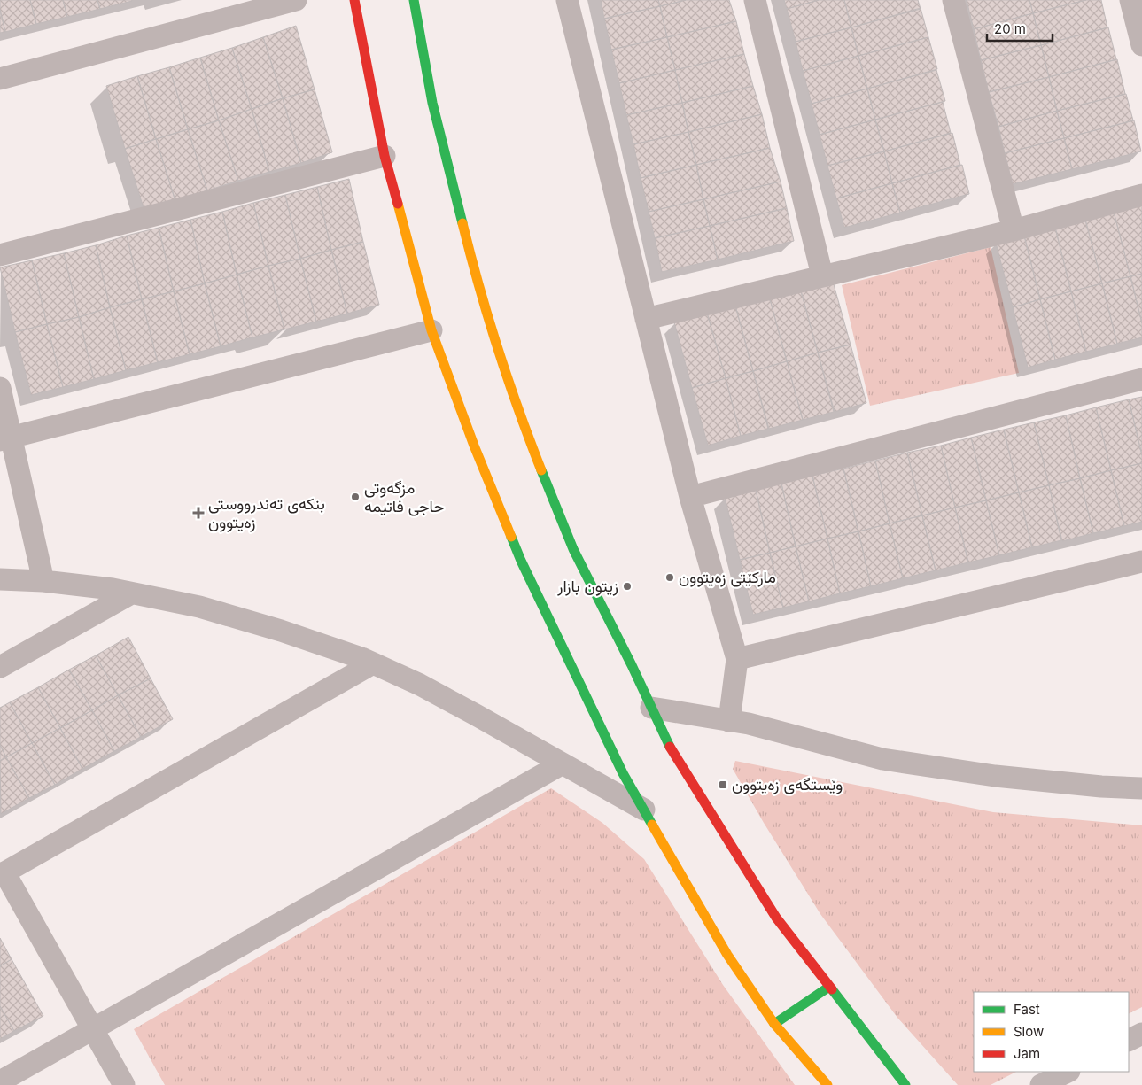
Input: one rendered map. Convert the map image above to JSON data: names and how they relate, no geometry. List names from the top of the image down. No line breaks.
{"places":{"other":["مزگەوتی حاجی فاتیمە","مارکێتی زەیتوون","زيتون بازار"],"health":["بنکەی تەندرووستی زەیتوون"],"transit":["وێستگەی زەیتوون"]},"legend":["Fast","Slow","Jam"],"scale_bar":"20 m"}
